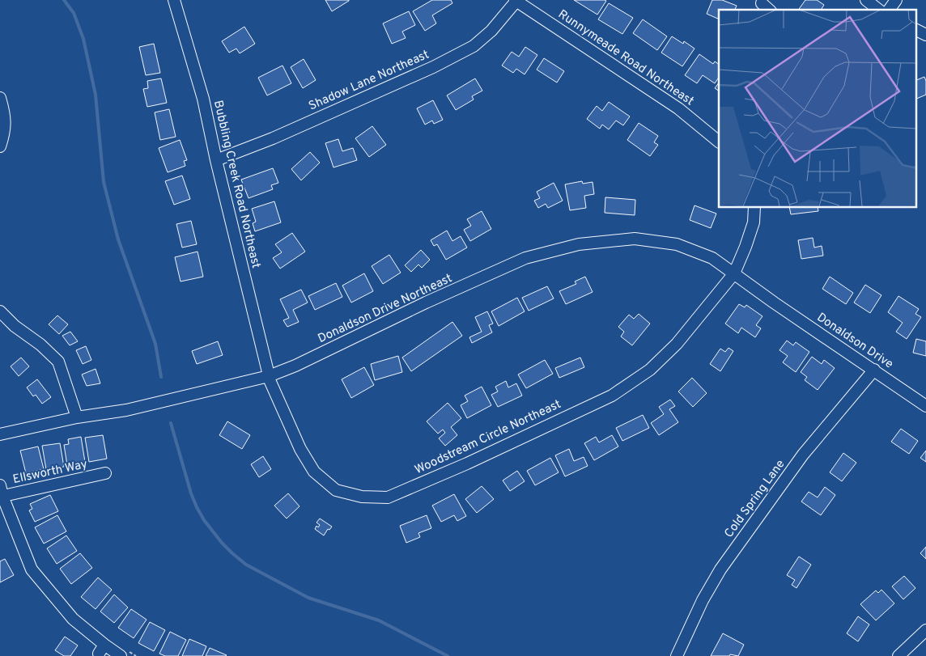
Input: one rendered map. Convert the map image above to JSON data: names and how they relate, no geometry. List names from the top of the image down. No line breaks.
{"streets":{"street":["Runnymeade Road Northeast","Shadow Lane Northeast","Bubbling Creek Road Northeast","Donaldson Drive Northeast","Donaldson Drive","Woodstream Circle Northeast","Ellsworth Way","Cold Spring Lane"]},"crossings":[["Runnymeade Road Northeast","Shadow Lane Northeast"],["Shadow Lane Northeast","Bubbling Creek Road Northeast"],["Bubbling Creek Road Northeast","Donaldson Drive Northeast"],["Bubbling Creek Road Northeast","Woodstream Circle Northeast"],["Donaldson Drive Northeast","Donaldson Drive"],["Donaldson Drive Northeast","Woodstream Circle Northeast"],["Donaldson Drive","Cold Spring Lane"]]}
